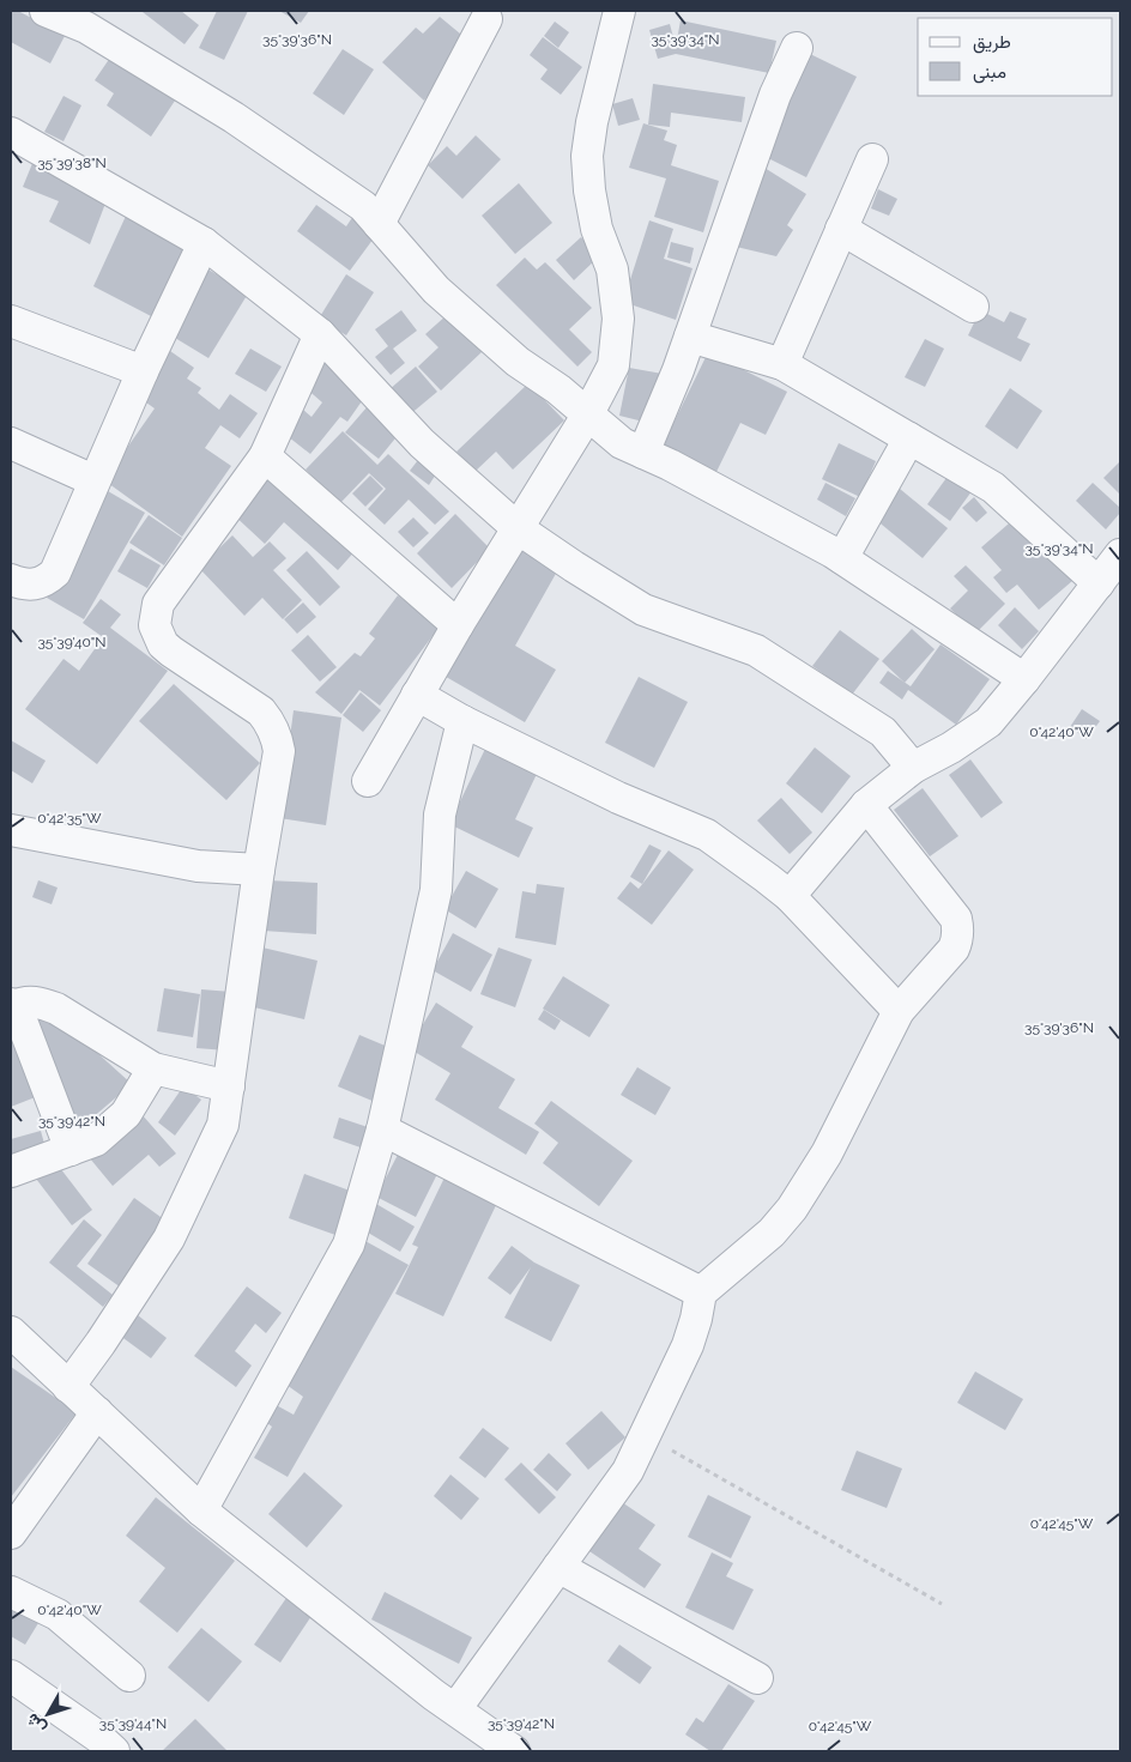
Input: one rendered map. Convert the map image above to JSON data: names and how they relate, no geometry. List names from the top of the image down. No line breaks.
{"legend":["طريق","مبنى"],"north":"bottom left","coordinates":["35°39'36\"N","35°39'34\"N","35°39'38\"N","35°39'40\"N","0°42'40\"W","0°42'35\"W","35°39'42\"N","0°42'45\"W","35°39'44\"N"]}
